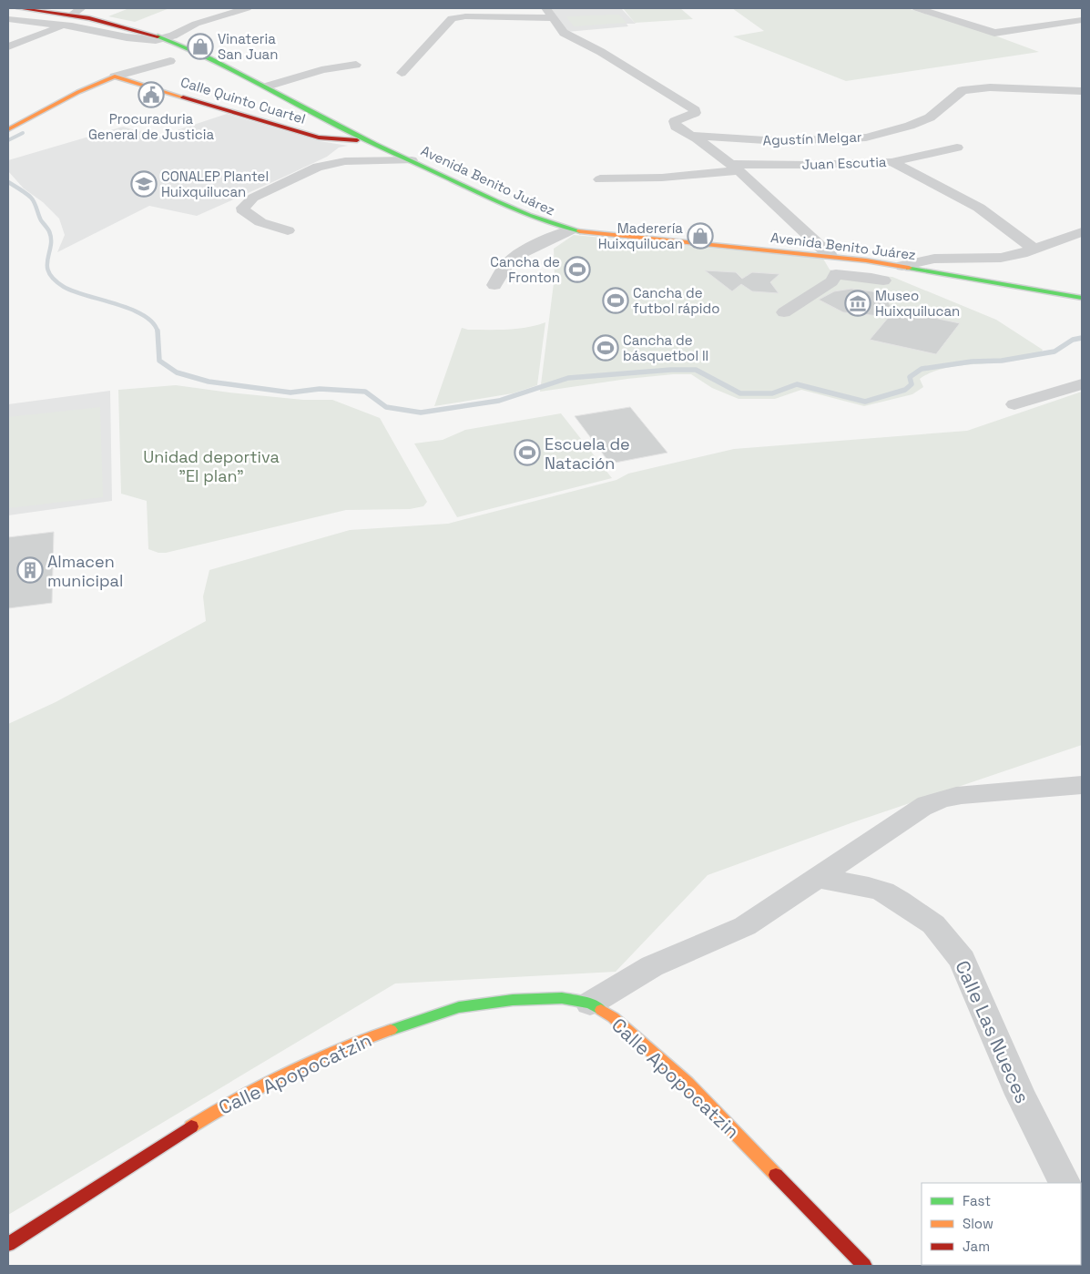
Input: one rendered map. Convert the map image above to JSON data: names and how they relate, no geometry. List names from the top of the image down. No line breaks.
{"streets":{"main road":["Calle Quinto Cuartel","Avenida Benito Juárez","Calle Apopocatzin"],"street":["Agustín Melgar","Juan Escutia","Calle Las Nueces"]},"crossings":[["Calle Quinto Cuartel","Avenida Benito Juárez"]],"parks":["Unidad deportiva \"El plan\""],"places":{"shop":["Vinateria San Juan","Maderería Huixquilucan"],"public building":["Procuraduria General de Justicia"],"school or university":["CONALEP Plantel Huixquilucan"],"sports":["Cancha de Fronton","Cancha de futbol rápido","Cancha de básquetbol II","Escuela de Natación"],"museum":["Museo Huixquilucan"],"building":["Almacen municipal"]},"legend":["Fast","Slow","Jam"]}
